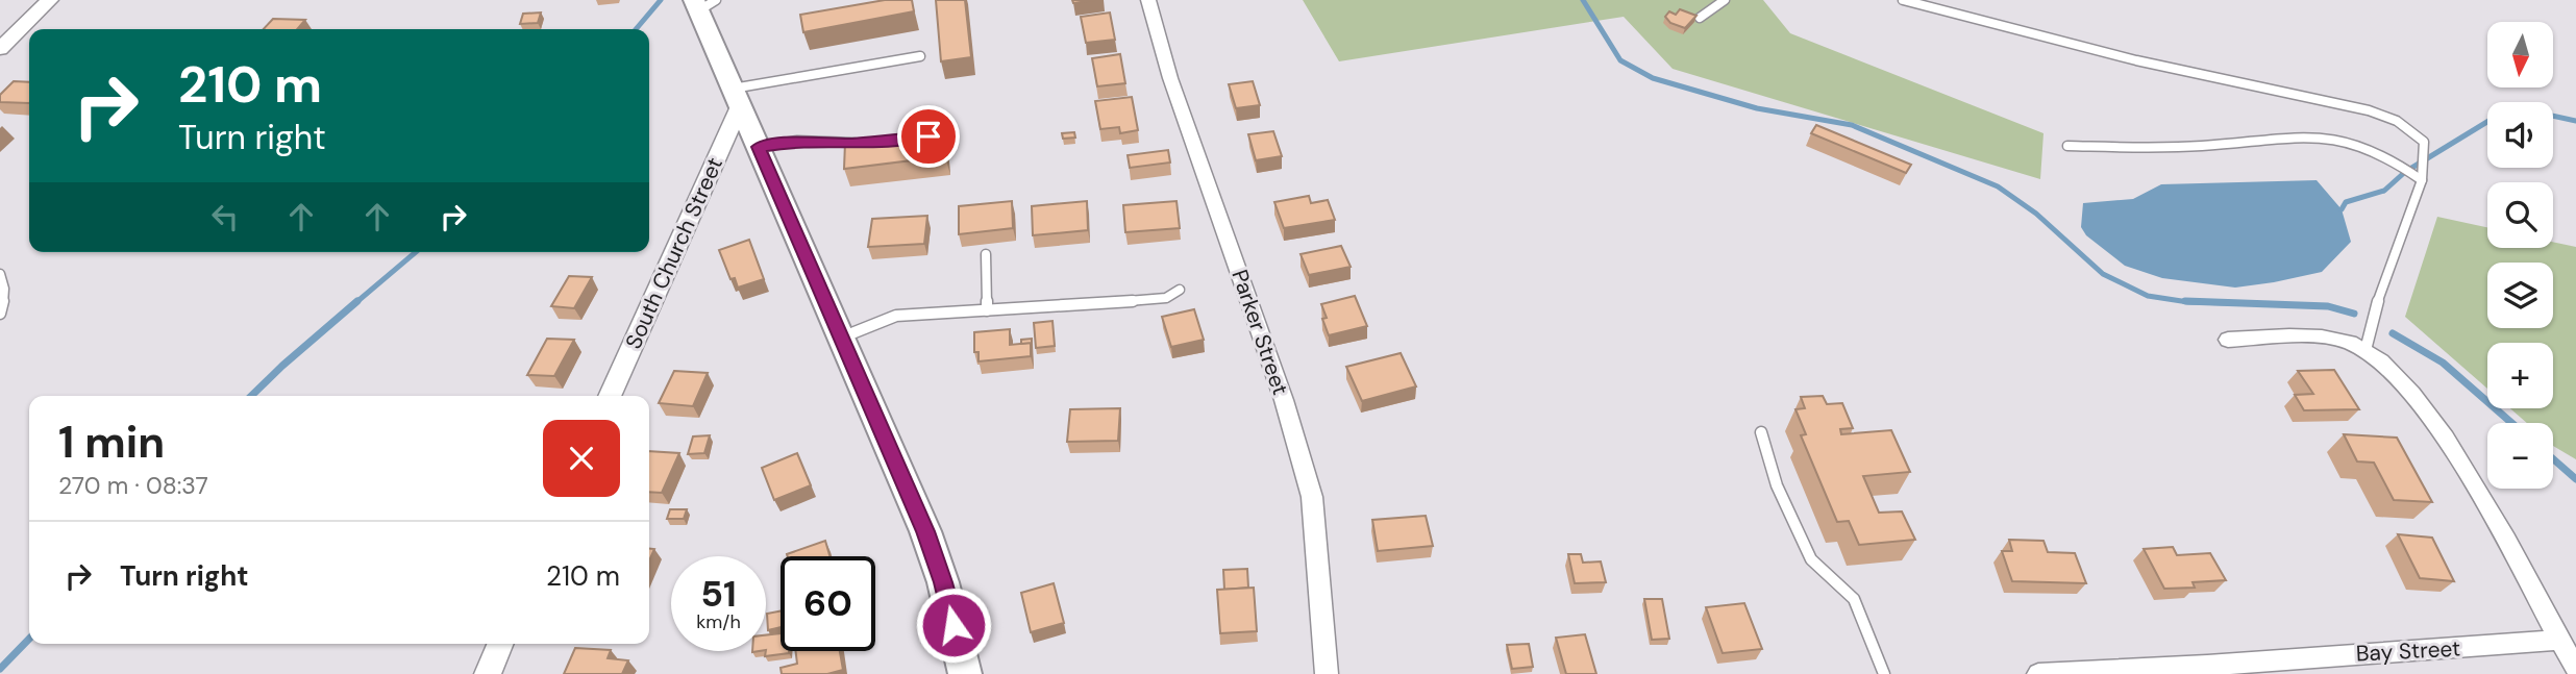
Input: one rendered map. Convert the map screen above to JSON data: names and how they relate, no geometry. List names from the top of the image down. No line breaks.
{"streets":{"street":["South Church Street","Parker Street","Bay Street"]},"north":"bottom","page":{"map_buttons":["+","−"],"turn":["210 m","Turn right"],"heading":["1 min","270 m · 08:37"],"list":[{"name":"Turn right","value":"210 m"}],"speed":"51 km/h","limit":"60"}}
